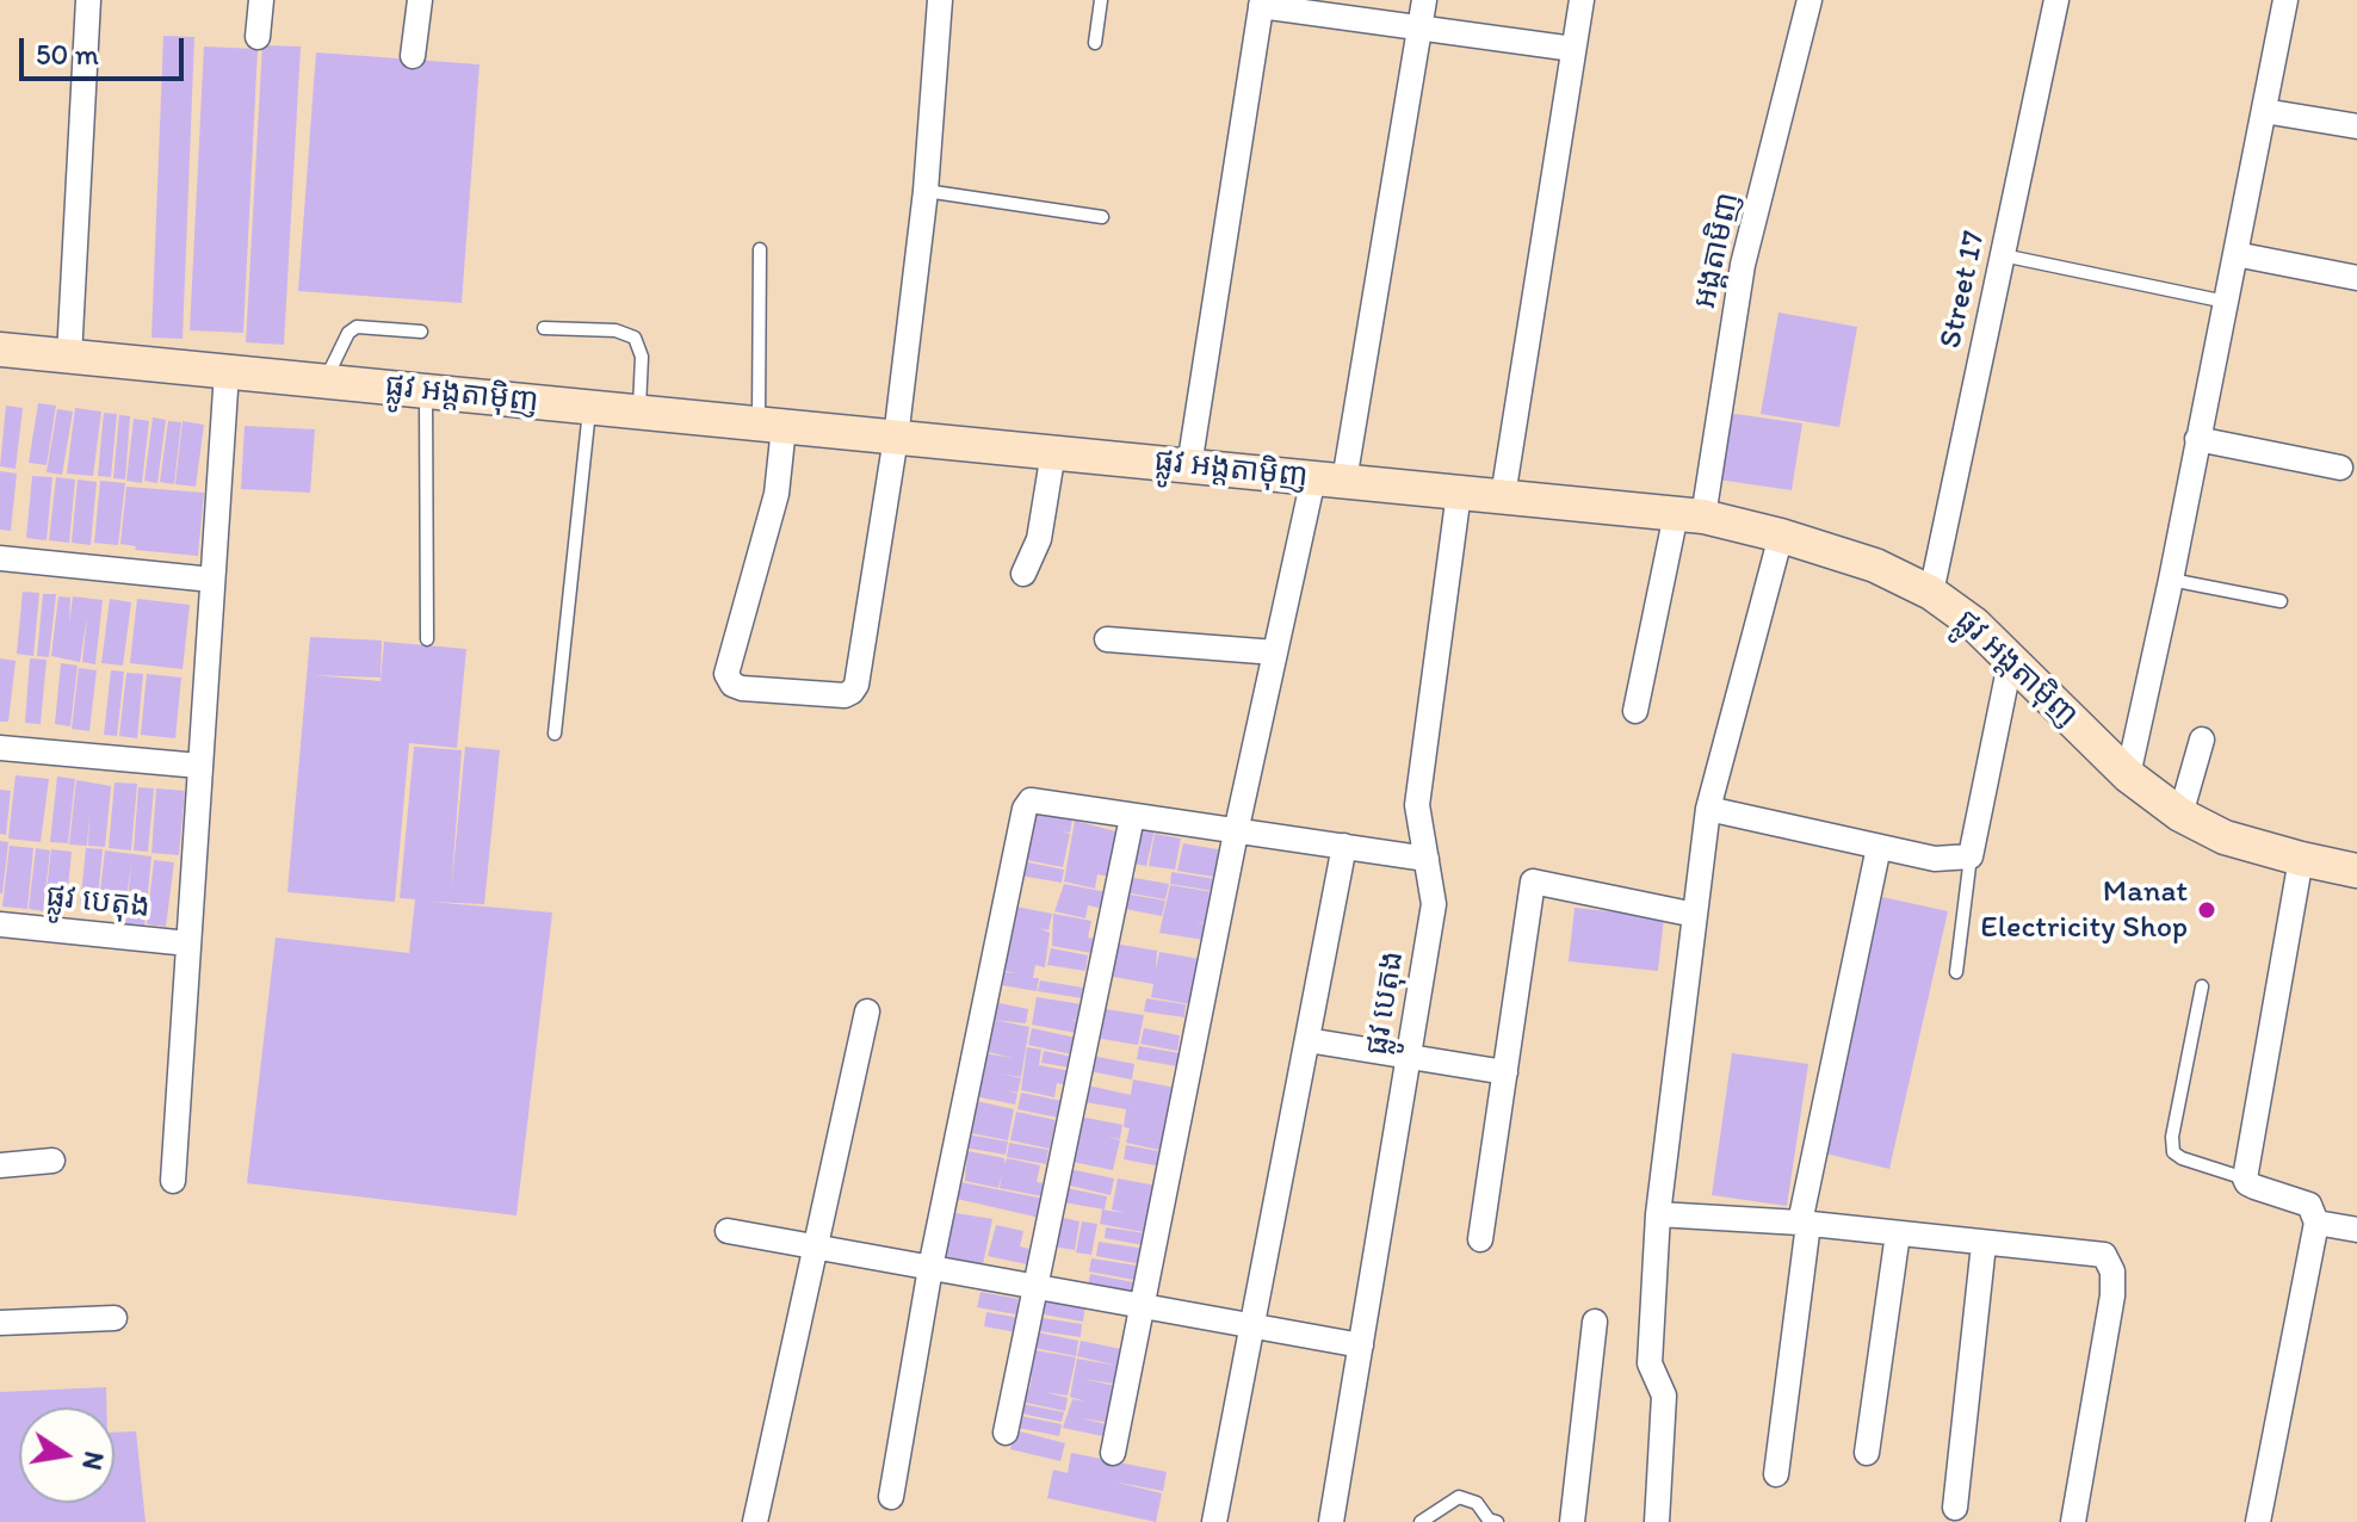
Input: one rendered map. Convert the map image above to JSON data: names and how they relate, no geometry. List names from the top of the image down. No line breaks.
{"streets":{"street":["អង្គតាមិញ","Street 17","ផ្លូវ អង្តតាម៉ិញ","ផ្លូវ បេតុង"]},"crossings":[["អង្គតាមិញ","ផ្លូវ អង្តតាម៉ិញ"],["Street 17","ផ្លូវ អង្តតាម៉ិញ"],["ផ្លូវ អង្តតាម៉ិញ","ផ្លូវ បេតុង"]],"places":["Manat Electricity Shop"],"scale_bar":"50 m","north":"right"}
